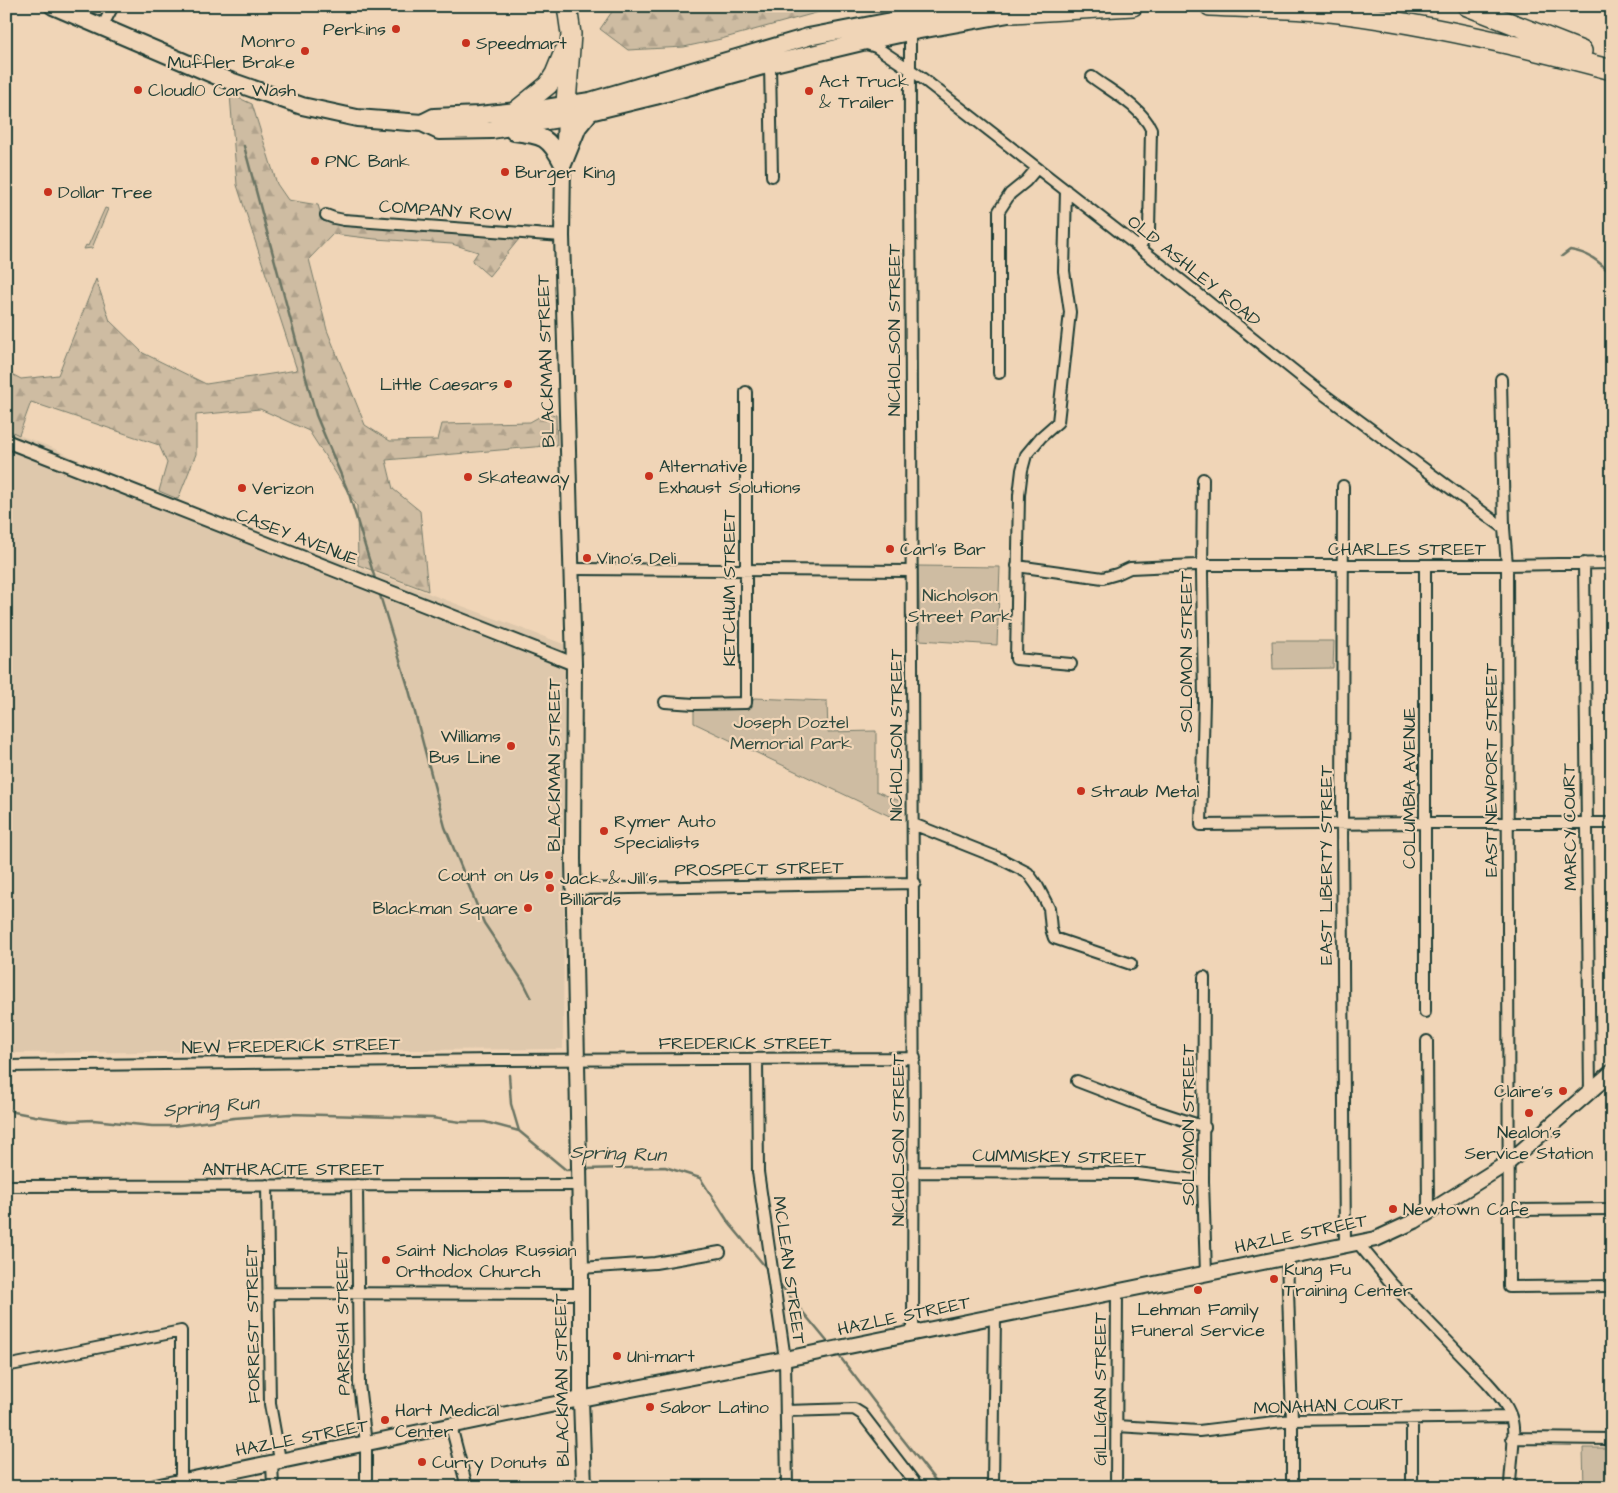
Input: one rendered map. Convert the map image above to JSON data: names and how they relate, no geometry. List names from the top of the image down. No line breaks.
{"streets":{"main road":["BLACKMAN STREET","HAZLE STREET"],"street":["COMPANY ROW","OLD ASHLEY ROAD","NICHOLSON STREET","CASEY AVENUE","CHARLES STREET","KETCHUM STREET","SOLOMON STREET","EAST NEWPORT STREET","COLUMBIA AVENUE","MARCY COURT","EAST LIBERTY STREET","PROSPECT STREET","FREDERICK STREET","NEW FREDERICK STREET","CUMMISKEY STREET","ANTHRACITE STREET","MCLEAN STREET","PARRISH STREET","FORREST STREET","GILLIGAN STREET","MONAHAN COURT"]},"crossings":[["COMPANY ROW","BLACKMAN STREET"],["OLD ASHLEY ROAD","NICHOLSON STREET"],["OLD ASHLEY ROAD","EAST NEWPORT STREET"],["NICHOLSON STREET","PROSPECT STREET"],["NICHOLSON STREET","FREDERICK STREET"],["NICHOLSON STREET","CUMMISKEY STREET"],["NICHOLSON STREET","HAZLE STREET"],["BLACKMAN STREET","CASEY AVENUE"],["BLACKMAN STREET","PROSPECT STREET"],["BLACKMAN STREET","FREDERICK STREET"],["BLACKMAN STREET","NEW FREDERICK STREET"],["BLACKMAN STREET","ANTHRACITE STREET"],["BLACKMAN STREET","HAZLE STREET"],["CHARLES STREET","SOLOMON STREET"],["CHARLES STREET","EAST NEWPORT STREET"],["CHARLES STREET","COLUMBIA AVENUE"],["CHARLES STREET","MARCY COURT"],["CHARLES STREET","EAST LIBERTY STREET"],["SOLOMON STREET","EAST LIBERTY STREET"],["SOLOMON STREET","CUMMISKEY STREET"],["SOLOMON STREET","HAZLE STREET"],["EAST NEWPORT STREET","HAZLE STREET"],["MARCY COURT","HAZLE STREET"],["EAST LIBERTY STREET","HAZLE STREET"],["FREDERICK STREET","NEW FREDERICK STREET"],["FREDERICK STREET","MCLEAN STREET"],["ANTHRACITE STREET","PARRISH STREET"],["ANTHRACITE STREET","FORREST STREET"],["HAZLE STREET","MCLEAN STREET"],["HAZLE STREET","PARRISH STREET"],["HAZLE STREET","FORREST STREET"],["HAZLE STREET","GILLIGAN STREET"],["GILLIGAN STREET","MONAHAN COURT"]],"water":["Spring Run"],"parks":["Nicholson Street Park","Joseph Doztel Memorial Park"],"places":["Perkins","Speedmart","Monro Muffler Brake","Cloud10 Car Wash","Act Truck & Trailer","PNC Bank","Burger King","Dollar Tree","Little Caesars","Alternative Exhaust Solutions","Skateaway","Verizon","Carl's Bar","Vino's Deli","Williams Bus Line","Straub Metal","Rymer Auto Specialists","Count on Us","Jack & Jill's Billiards","Blackman Square","Claire's","Nealon's Service Station","Newtown Cafe","Saint Nicholas Russian Orthodox Church","Kung Fu Training Center","Lehman Family Funeral Service","Uni-mart","Sabor Latino","Hart Medical Center","Curry Donuts"]}
